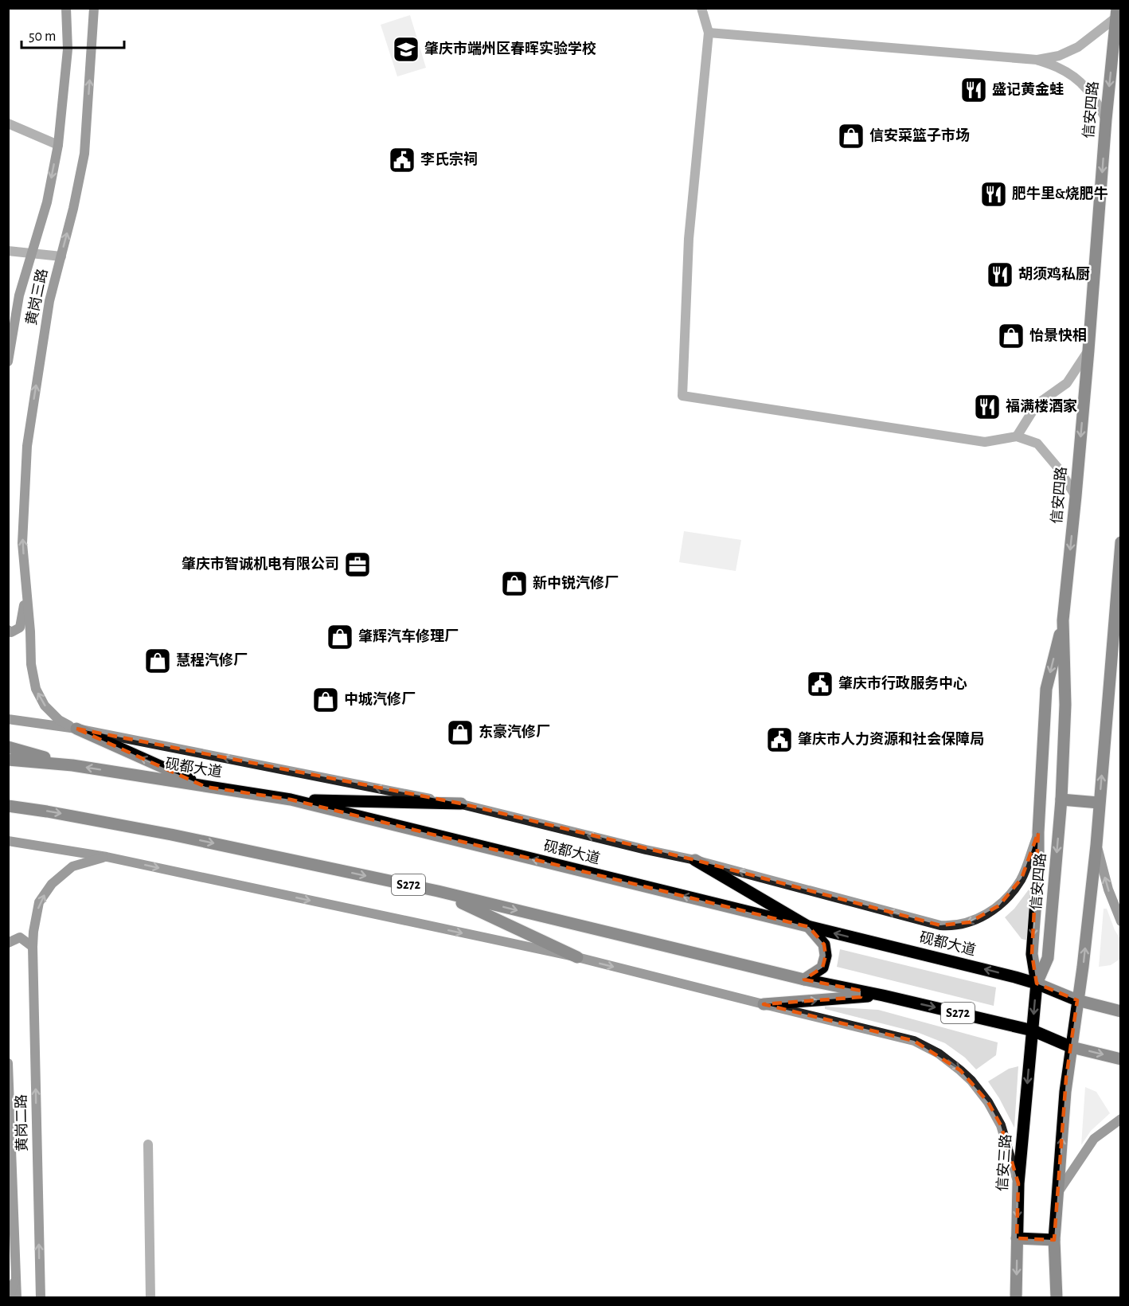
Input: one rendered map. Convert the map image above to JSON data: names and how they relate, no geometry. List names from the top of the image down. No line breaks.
{"streets":{"main road":["信安四路","砚都大道","S272","信安三路"],"street":["黄岗三路","黄岗二路"]},"crossings":[["信安四路","砚都大道"],["信安四路","信安三路"],["砚都大道","信安三路"],["S272","信安三路"]],"places":{"school or university":["肇庆市端州区春晖实验学校"],"restaurant":["盛记黄金蛙","肥牛里&烧肥牛","胡须鸡私厨","福满楼酒家"],"shop":["信安菜篮子市场","怡景快相","新中锐汽修厂","肇辉汽车修理厂","慧程汽修厂","中城汽修厂","东豪汽修厂"],"public building":["李氏宗祠","肇庆市行政服务中心","肇庆市人力资源和社会保障局"],"office":["肇庆市智诚机电有限公司"]},"scale_bar":"50 m"}
